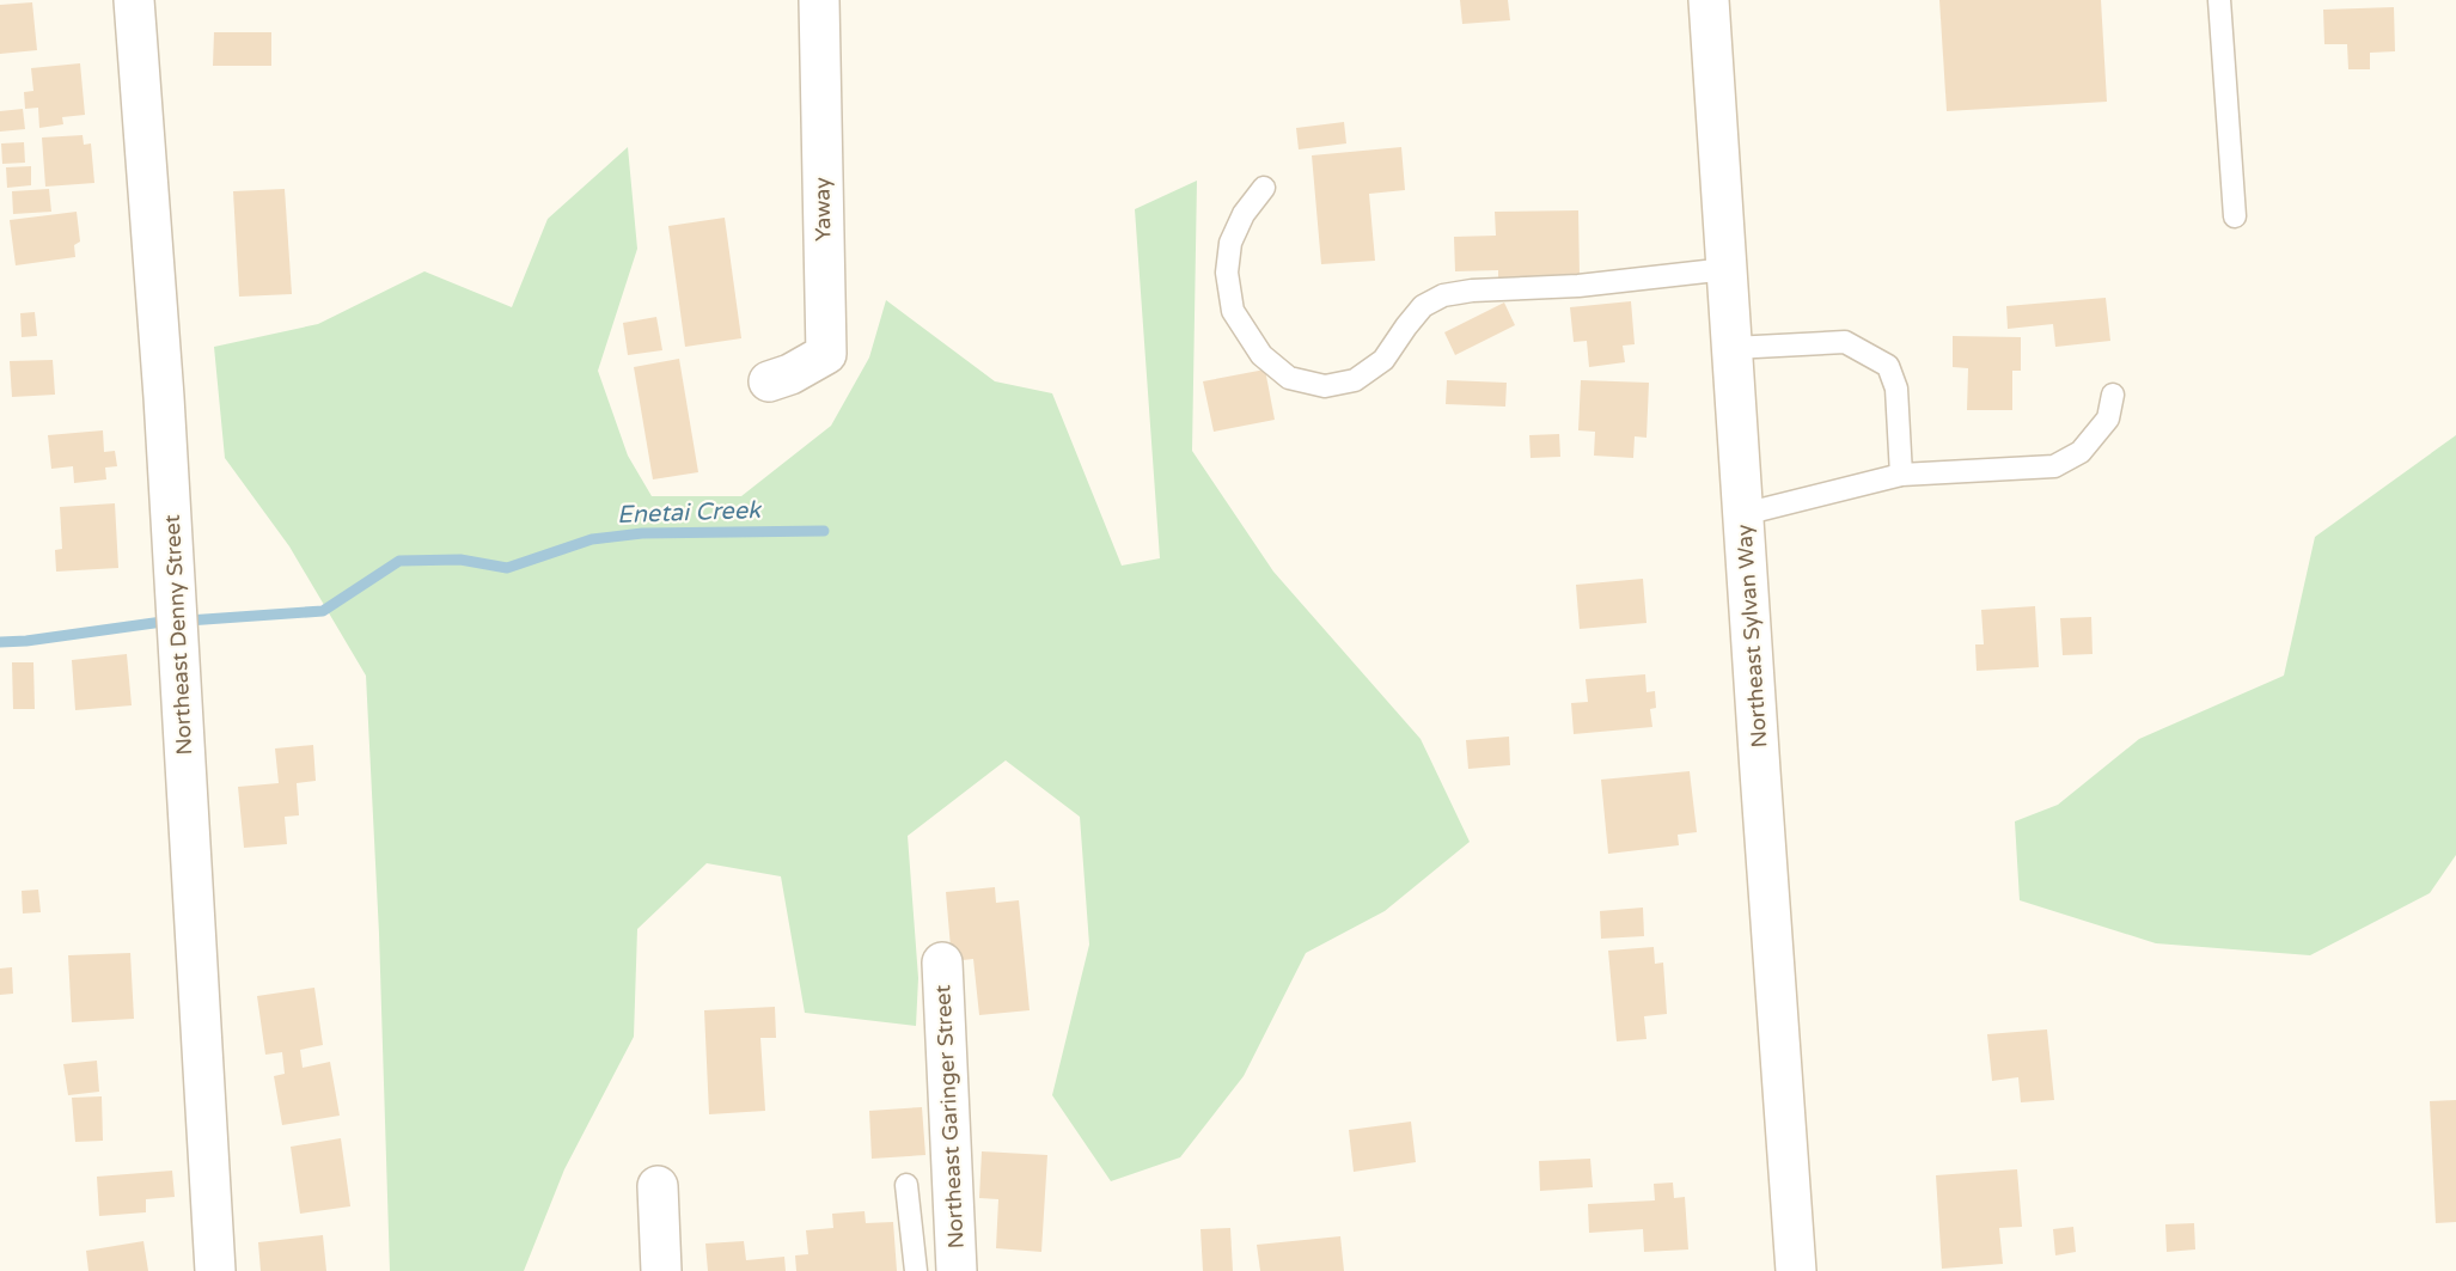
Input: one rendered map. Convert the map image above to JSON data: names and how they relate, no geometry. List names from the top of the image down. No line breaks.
{"streets":{"street":["Yaway","Northeast Denny Street","Northeast Sylvan Way","Northeast Garinger Street"]},"water":["Enetai Creek"]}
